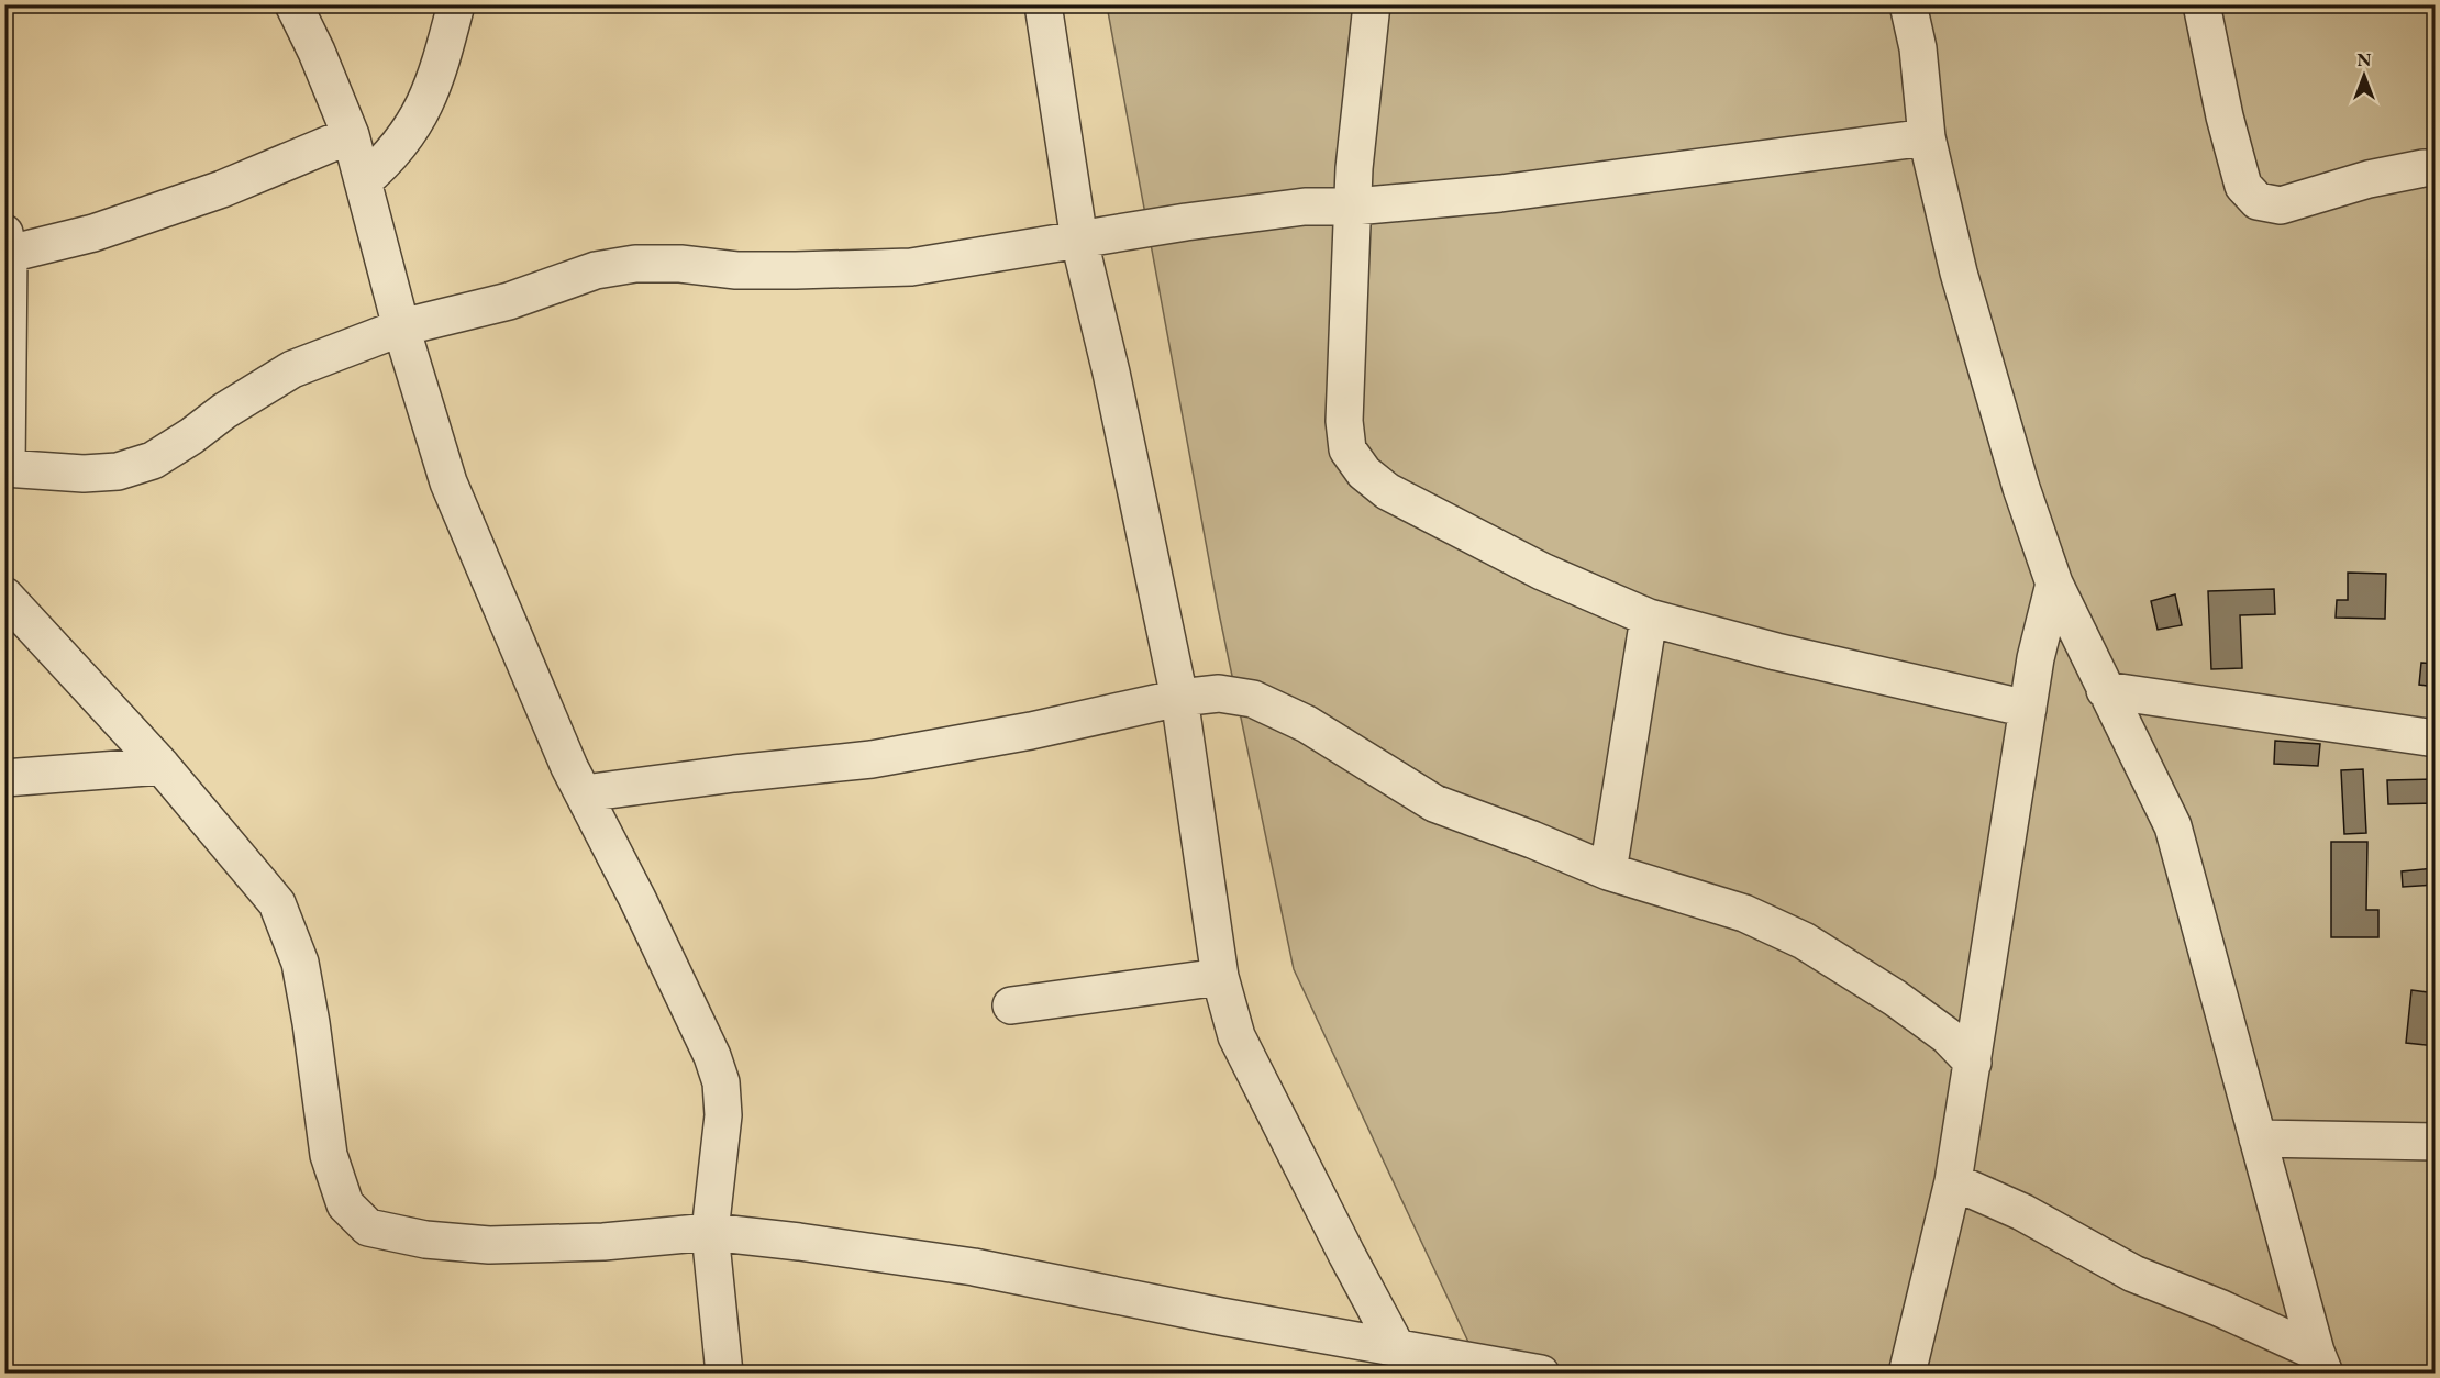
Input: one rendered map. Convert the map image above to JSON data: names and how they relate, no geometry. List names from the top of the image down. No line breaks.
{"north":"top"}
